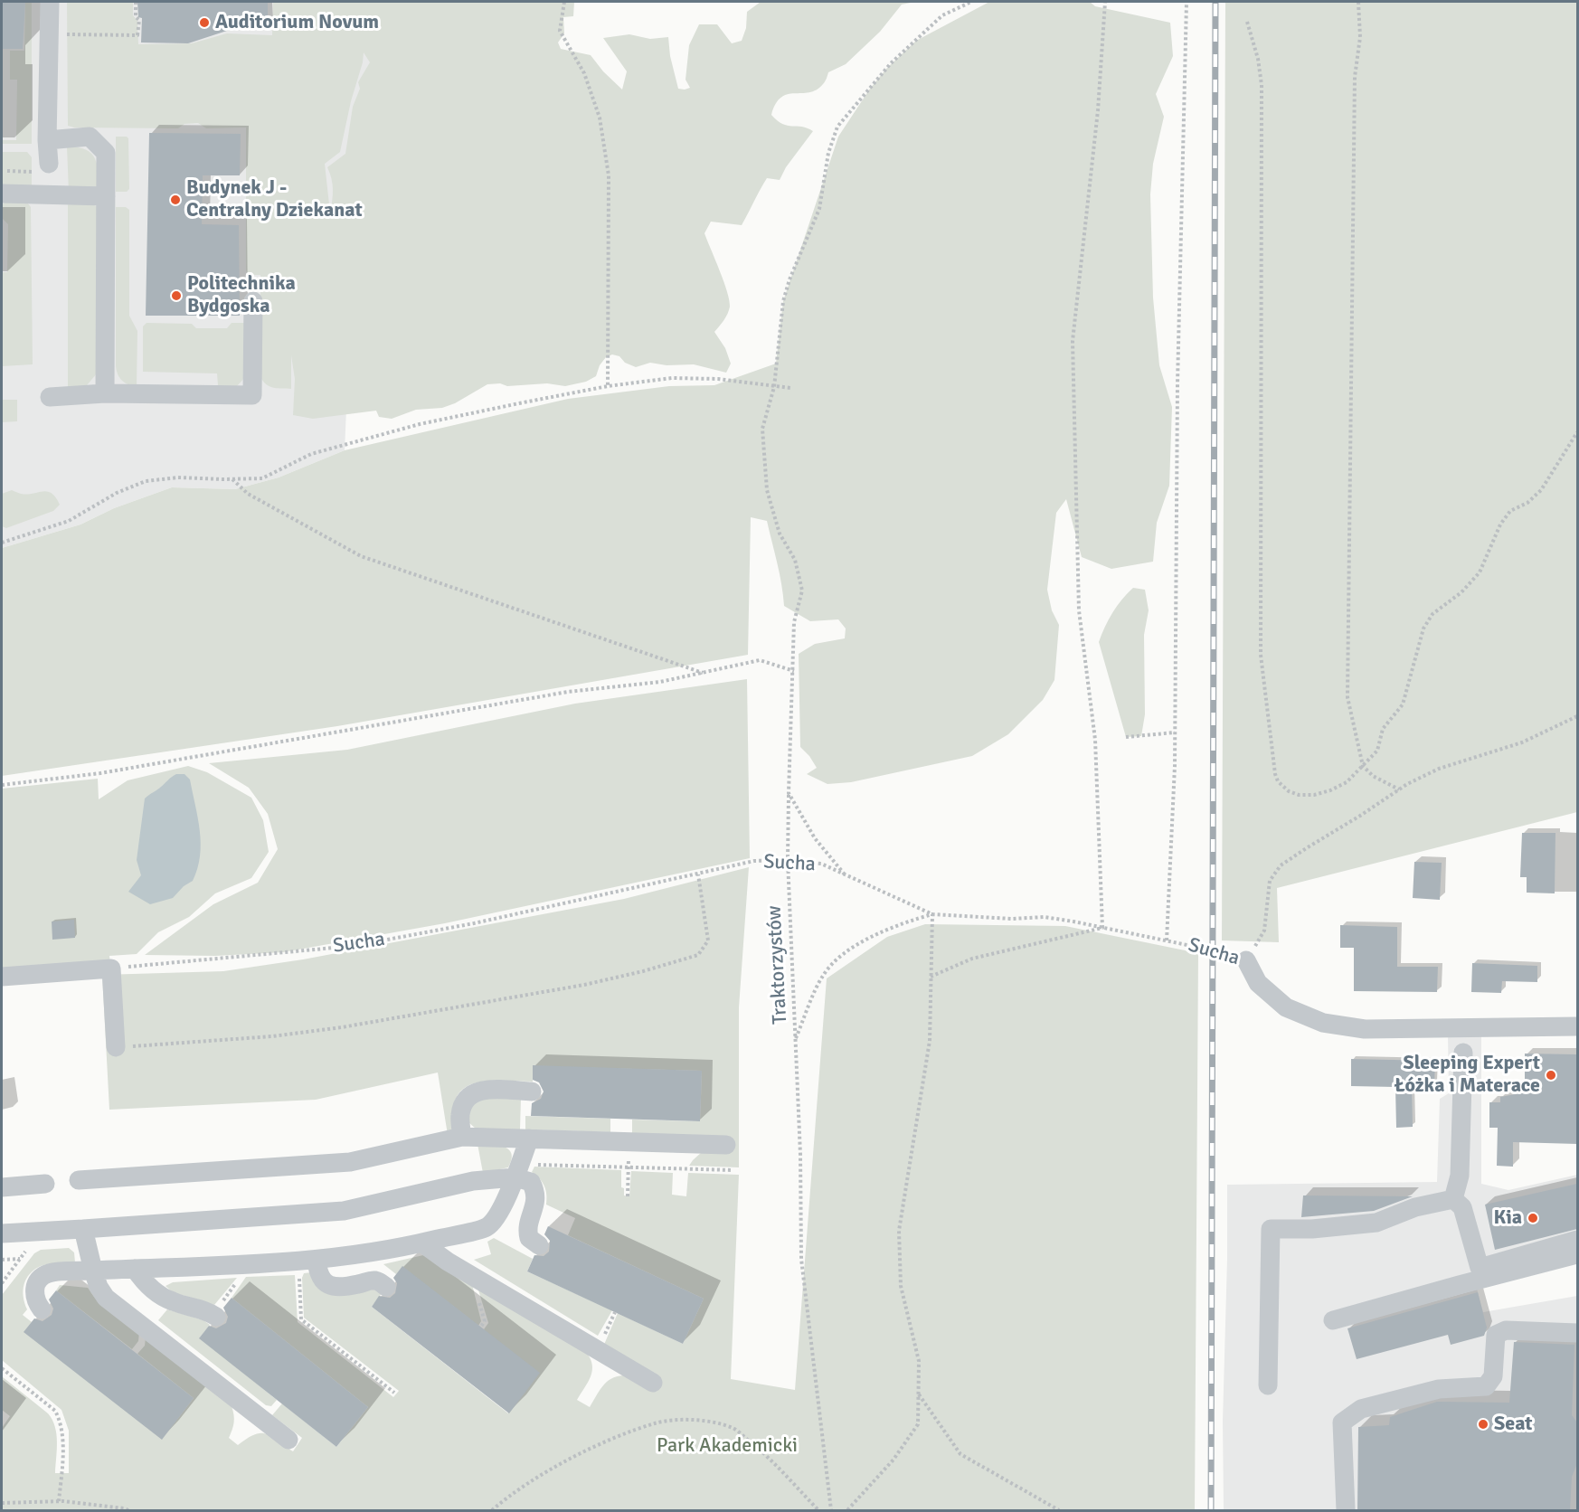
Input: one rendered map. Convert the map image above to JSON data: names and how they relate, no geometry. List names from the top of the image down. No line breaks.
{"streets":{"street":["Sucha"],"path":["Traktorzystów"]},"crossings":[["Sucha","Traktorzystów"]],"parks":["Park Akademicki"],"places":["Auditorium Novum","Budynek J - Centralny Dziekanat","Politechnika Bydgoska","Sleeping Expert Łóżka i Materace","Kia","Seat"]}
